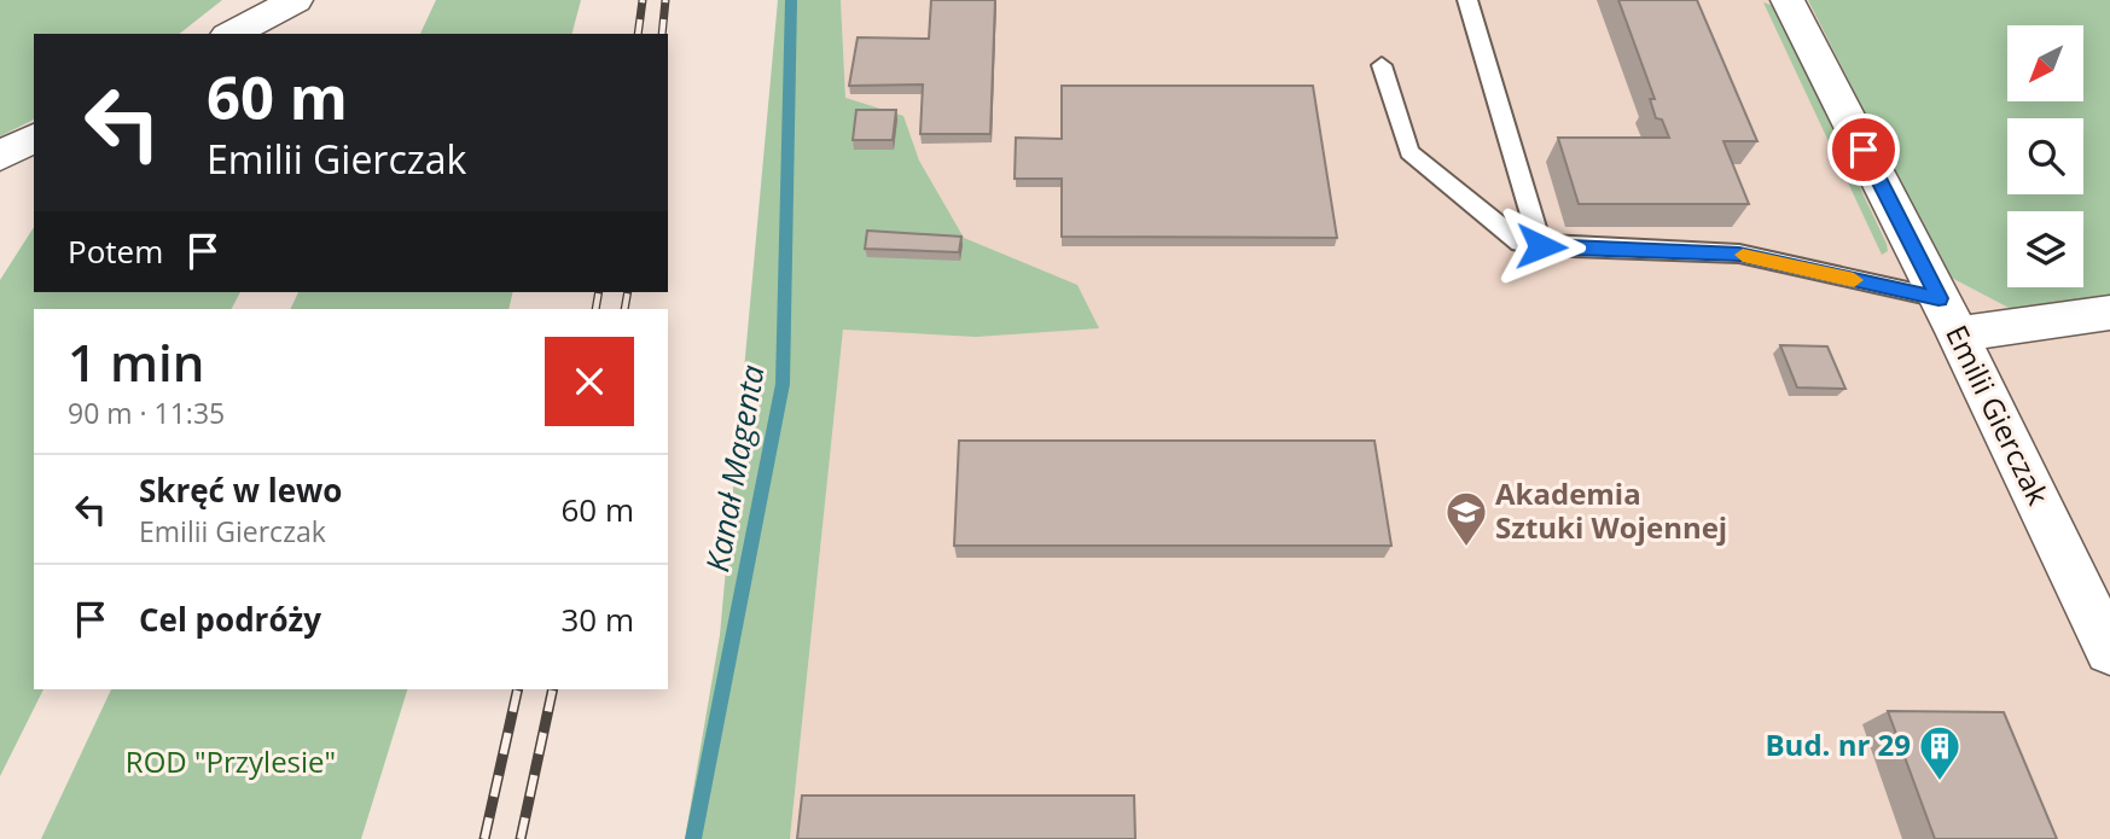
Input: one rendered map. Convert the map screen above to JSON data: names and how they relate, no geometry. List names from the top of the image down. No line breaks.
{"streets":{"street":["Emilii Gierczak"]},"water":["Kanał Magenta"],"parks":["ROD \"Przylesie\""],"places":{"school or university":["Akademia Sztuki Wojennej"],"building":["Bud. nr 29"]},"north":"bottom left","page":{"turn":["60 m","Emilii Gierczak"],"then":"Potem","heading":["1 min","90 m · 11:35"],"list":[{"name":"Skręć w lewo","note":"Emilii Gierczak","value":"60 m"},{"name":"Cel podróży","value":"30 m"}]}}
